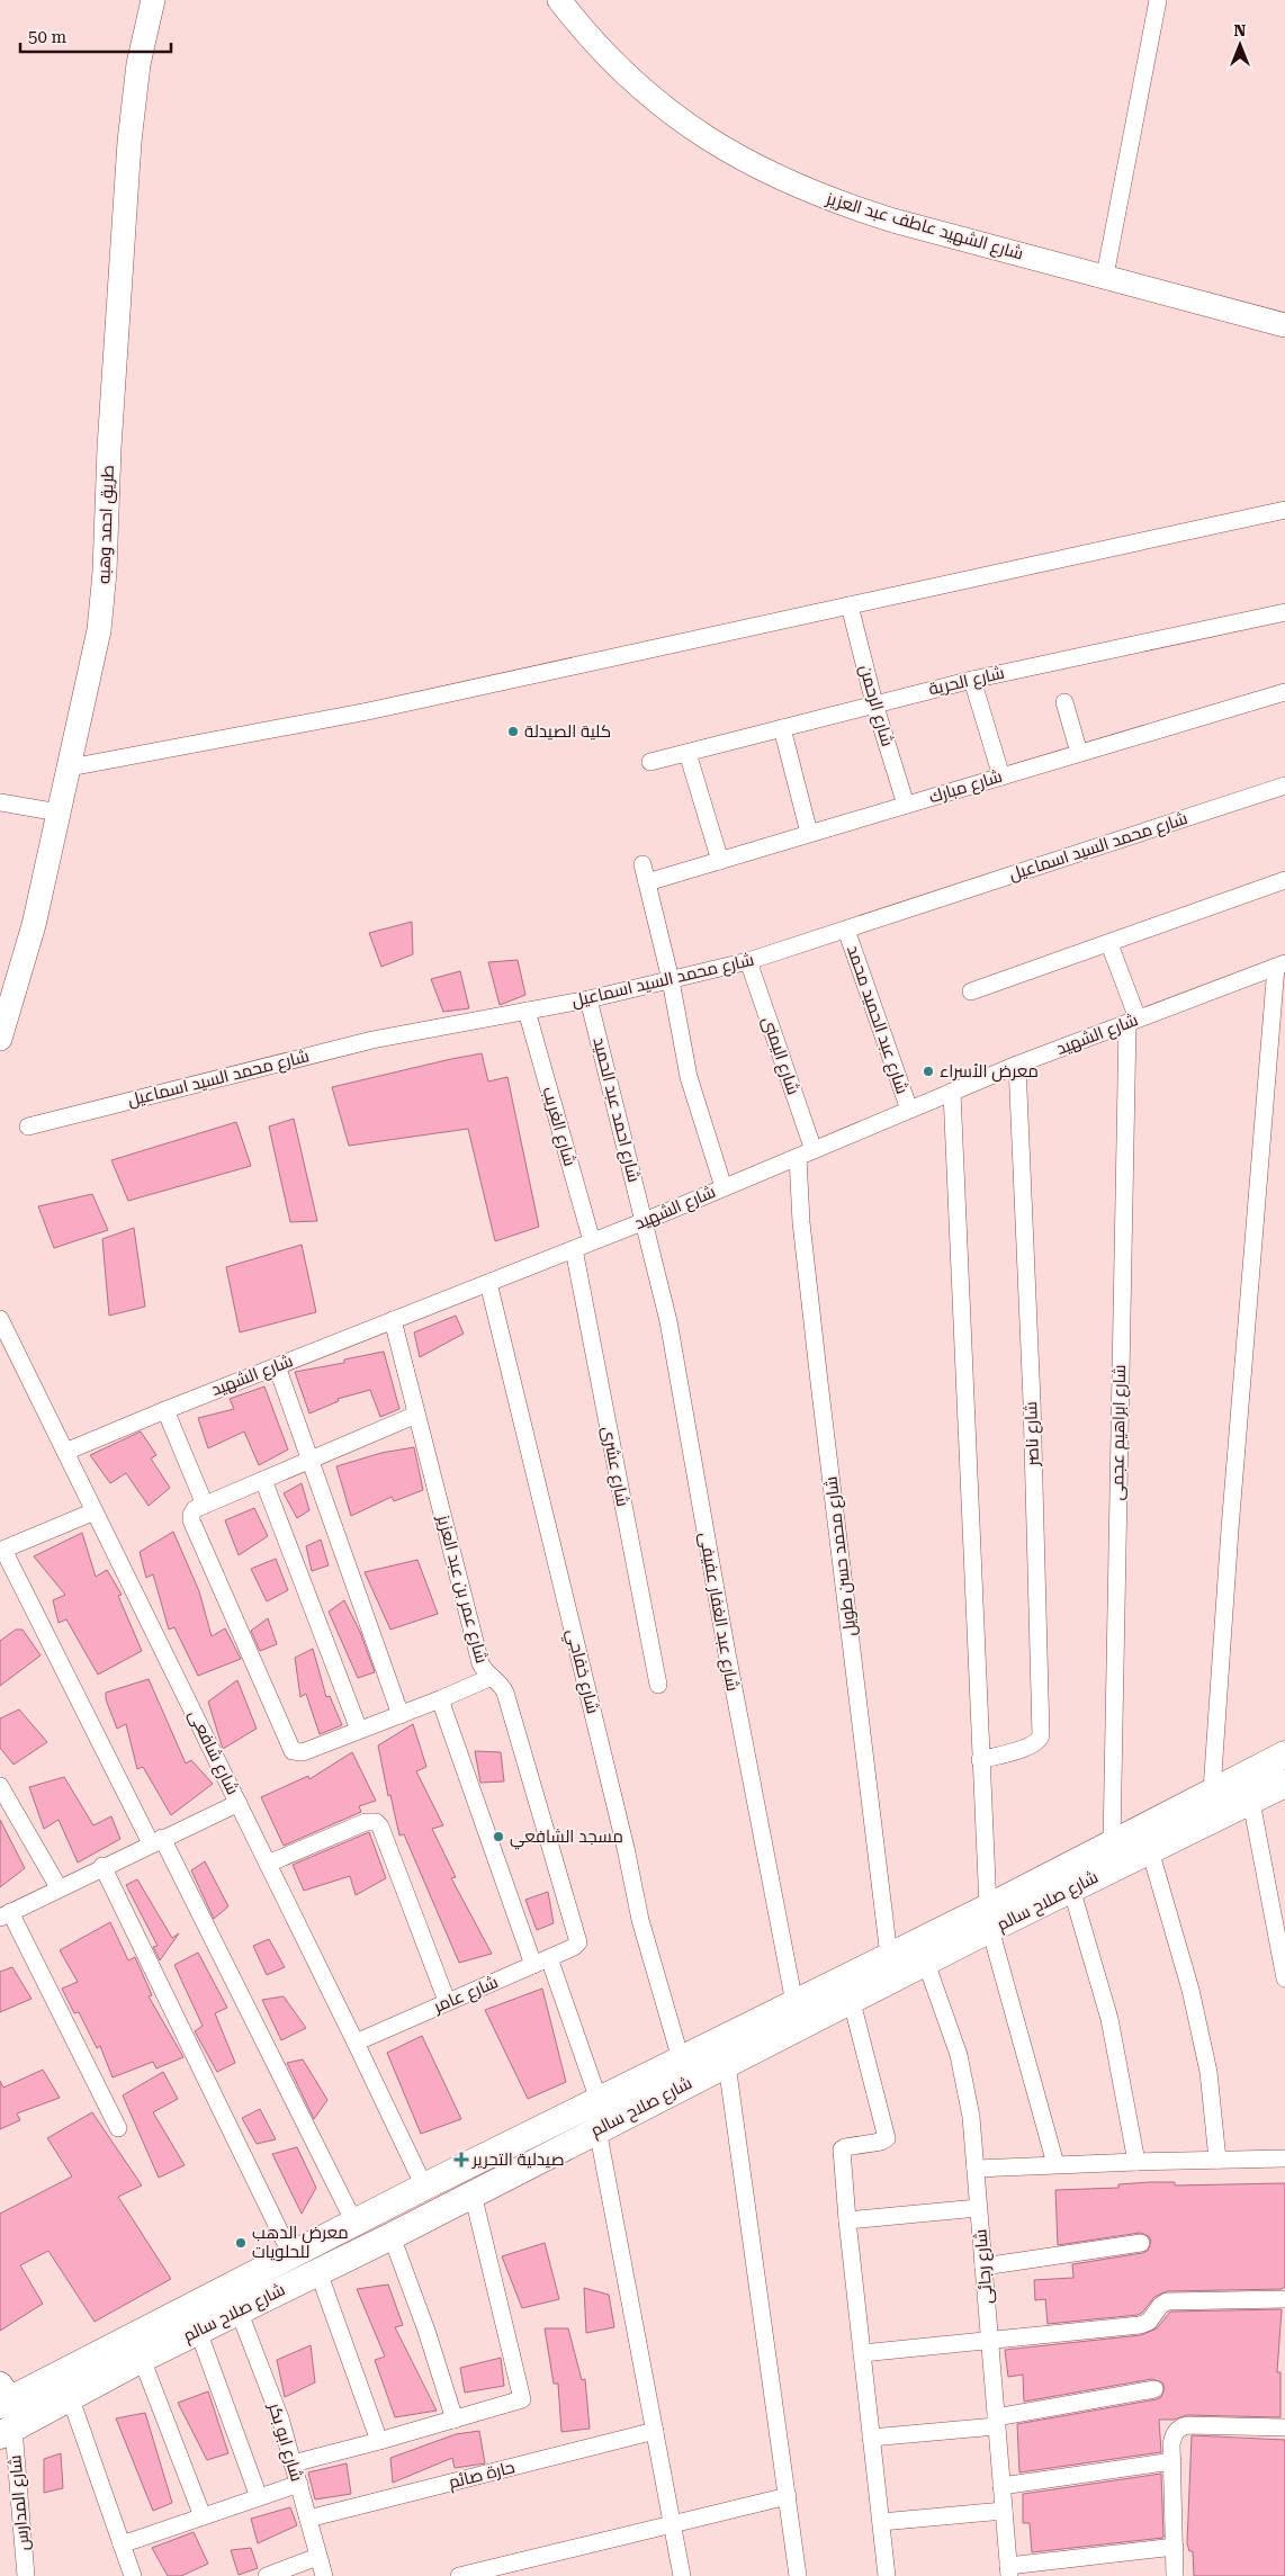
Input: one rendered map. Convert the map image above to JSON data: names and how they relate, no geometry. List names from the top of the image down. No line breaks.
{"streets":{"main road":["شارع صلاح سالم"],"street":["شارع الشهيد عاطف عبد العزيز","طريق احمد وهبه","شارع الحرية","شارع الرحمن","شارع مبارك","شارع محمد السيد اسماعيل","شارع عبد الحميد محمد","شارع الشهيد","شارع اليمنى","شارع احمد عبد الحميد","شارع الغريب","شارع ابراهيم عجمى","شارع ناصر","شارع عشرى","شارع محمد حسن طويل","شارع عمر بن عبد العزيز","شارع عبد الغفار عفيفى","شارع خفاجي","شارع شافعى","شارع عامر","شارع رجائى","شارع ابو بكر","حارة صائم","شارع المدارس"]},"crossings":[["شارع الحرية","شارع الرحمن"],["شارع الرحمن","شارع مبارك"],["شارع محمد السيد اسماعيل","شارع عبد الحميد محمد"],["شارع محمد السيد اسماعيل","شارع اليمنى"],["شارع محمد السيد اسماعيل","شارع احمد عبد الحميد"],["شارع محمد السيد اسماعيل","شارع الغريب"],["شارع عبد الحميد محمد","شارع الشهيد"],["شارع الشهيد","شارع اليمنى"],["شارع الشهيد","شارع احمد عبد الحميد"],["شارع الشهيد","شارع الغريب"],["شارع الشهيد","شارع ابراهيم عجمى"],["شارع الشهيد","شارع ناصر"],["شارع الشهيد","شارع عشرى"],["شارع الشهيد","شارع محمد حسن طويل"],["شارع الشهيد","شارع عمر بن عبد العزيز"],["شارع الشهيد","شارع عبد الغفار عفيفى"],["شارع الشهيد","شارع خفاجي"],["شارع الشهيد","شارع شافعى"],["شارع احمد عبد الحميد","شارع عبد الغفار عفيفى"],["شارع ابراهيم عجمى","شارع صلاح سالم"],["شارع محمد حسن طويل","شارع صلاح سالم"],["شارع عمر بن عبد العزيز","شارع عامر"],["شارع عبد الغفار عفيفى","شارع صلاح سالم"],["شارع خفاجي","شارع صلاح سالم"],["شارع شافعى","شارع صلاح سالم"],["شارع شافعى","شارع عامر"],["شارع صلاح سالم","شارع رجائى"],["شارع صلاح سالم","شارع ابو بكر"],["شارع صلاح سالم","شارع المدارس"],["شارع ابو بكر","حارة صائم"]],"places":{"other":["كلية الصيدلة","معرض الأسراء","مسجد الشافعي","معرض الدهب للحلويات"],"health":["صيدلية التحرير"]},"scale_bar":"50 m","north":"top"}
